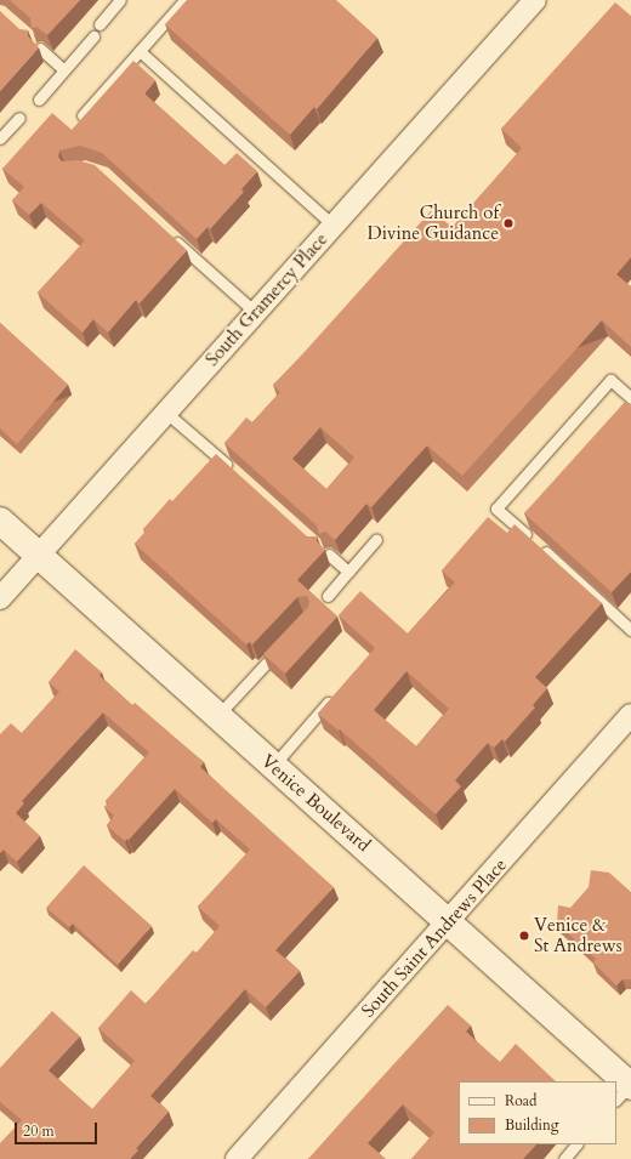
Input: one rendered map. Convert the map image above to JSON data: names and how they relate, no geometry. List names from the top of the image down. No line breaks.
{"streets":{"main road":["Venice Boulevard"],"street":["South Gramercy Place","South Saint Andrews Place"]},"crossings":[["South Gramercy Place","Venice Boulevard"],["Venice Boulevard","South Saint Andrews Place"]],"places":["Church of Divine Guidance","Venice & St Andrews"],"legend":["Road","Building"],"scale_bar":"20 m"}
